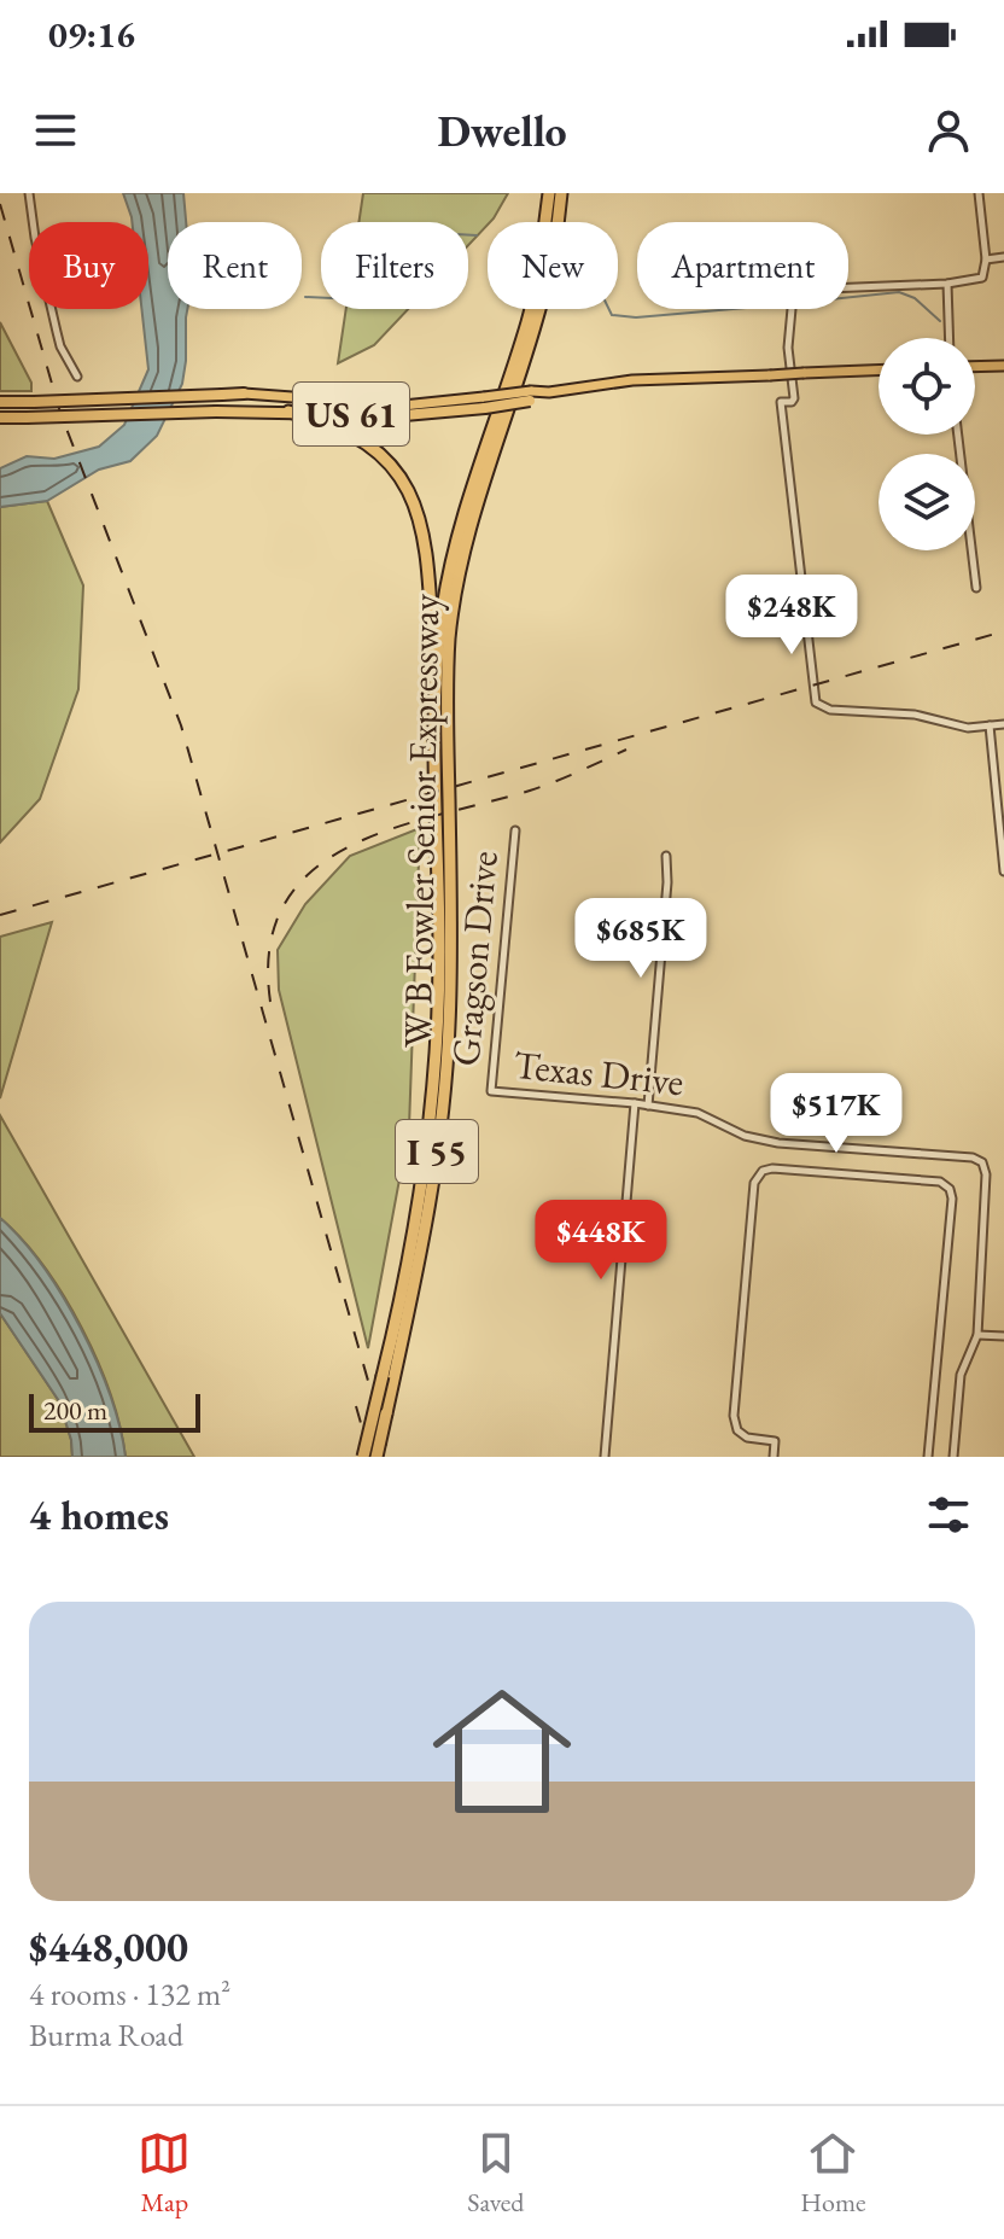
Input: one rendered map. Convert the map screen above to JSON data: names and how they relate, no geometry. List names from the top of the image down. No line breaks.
{"streets":{"highway":["US 61","W B Fowler Senior Expressway","I 55"],"street":["Gragson Drive","Texas Drive"]},"crossings":[["Gragson Drive","Texas Drive"]],"scale_bar":"200 m","page":{"status":"09:16","header":"Dwello","chip":["Buy","Rent","Filters","New","Apartment"],"price":["$248K","$685K","$517K","$448K"],"scale":"200 m","heading":"4 homes","list":[{"name":"$448,000","note":"4 rooms · 132 m² · Burma Road"}],"tabs":["Map","Saved","Home"]}}
